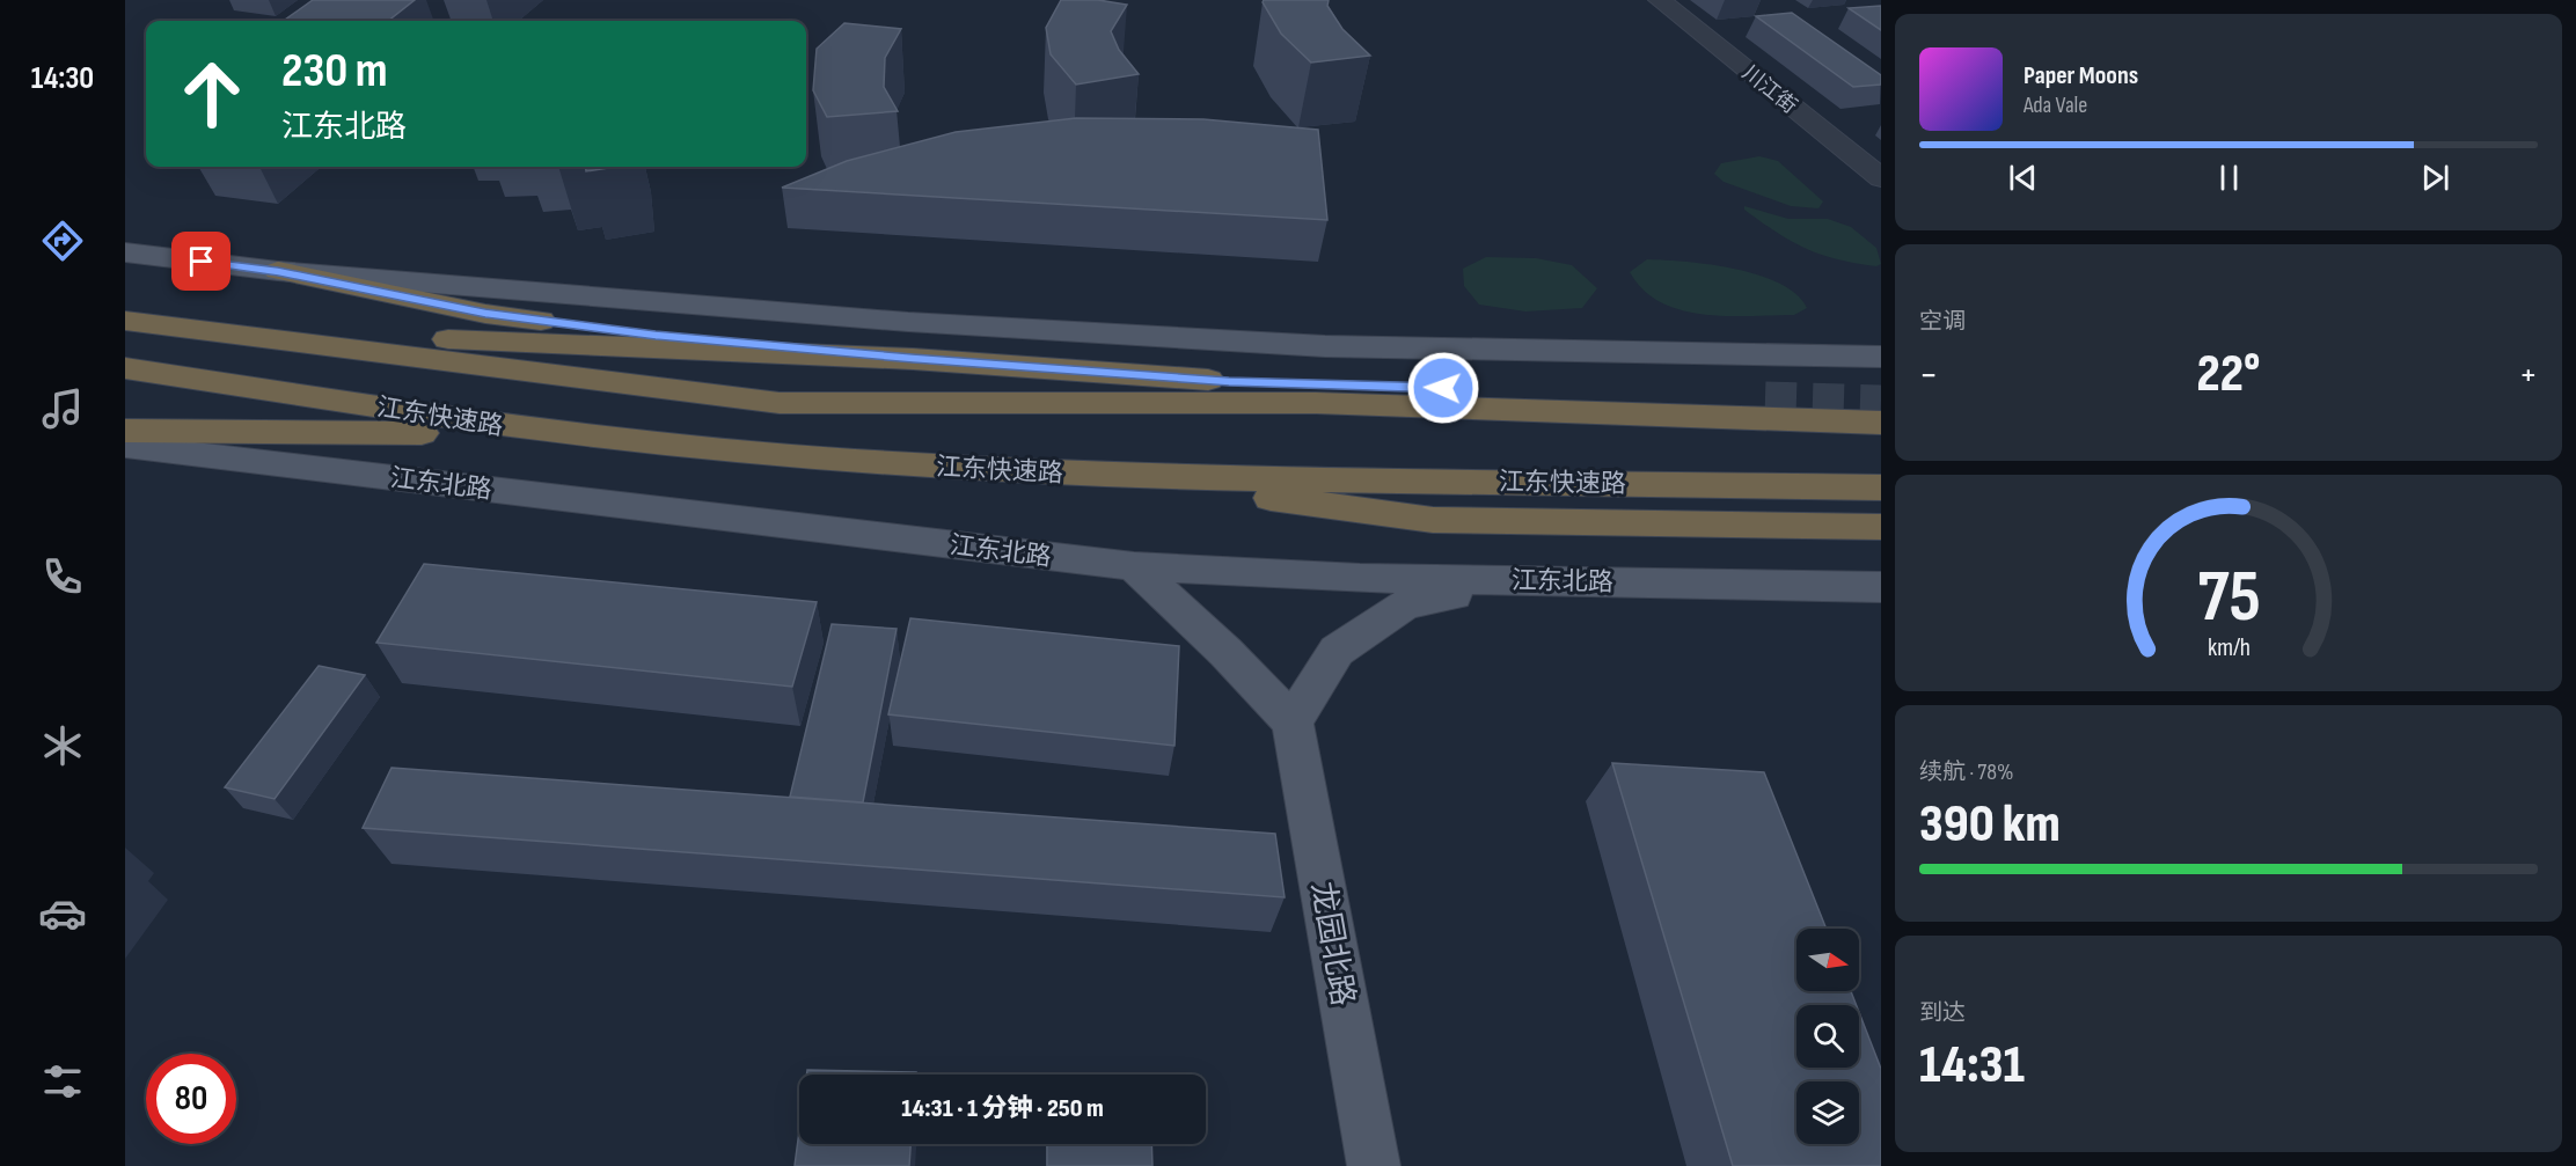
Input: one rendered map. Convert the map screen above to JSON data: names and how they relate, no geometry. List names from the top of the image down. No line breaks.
{"streets":{"highway":["江东快速路"],"main road":["江东北路","龙园北路"],"street":["川江街"]},"north":"right","page":{"tabs":"14:30","turn":["230 m","江东北路"],"song":["Paper Moons","Ada Vale"],"tile":["空调",["续航 · 78%","390 km"],["到达","14:31"]],"heat":["−","22°","+"],"limit":"80","trip":"14:31 · 1 分钟 · 250 m","gauge":["75","km/h"]}}
